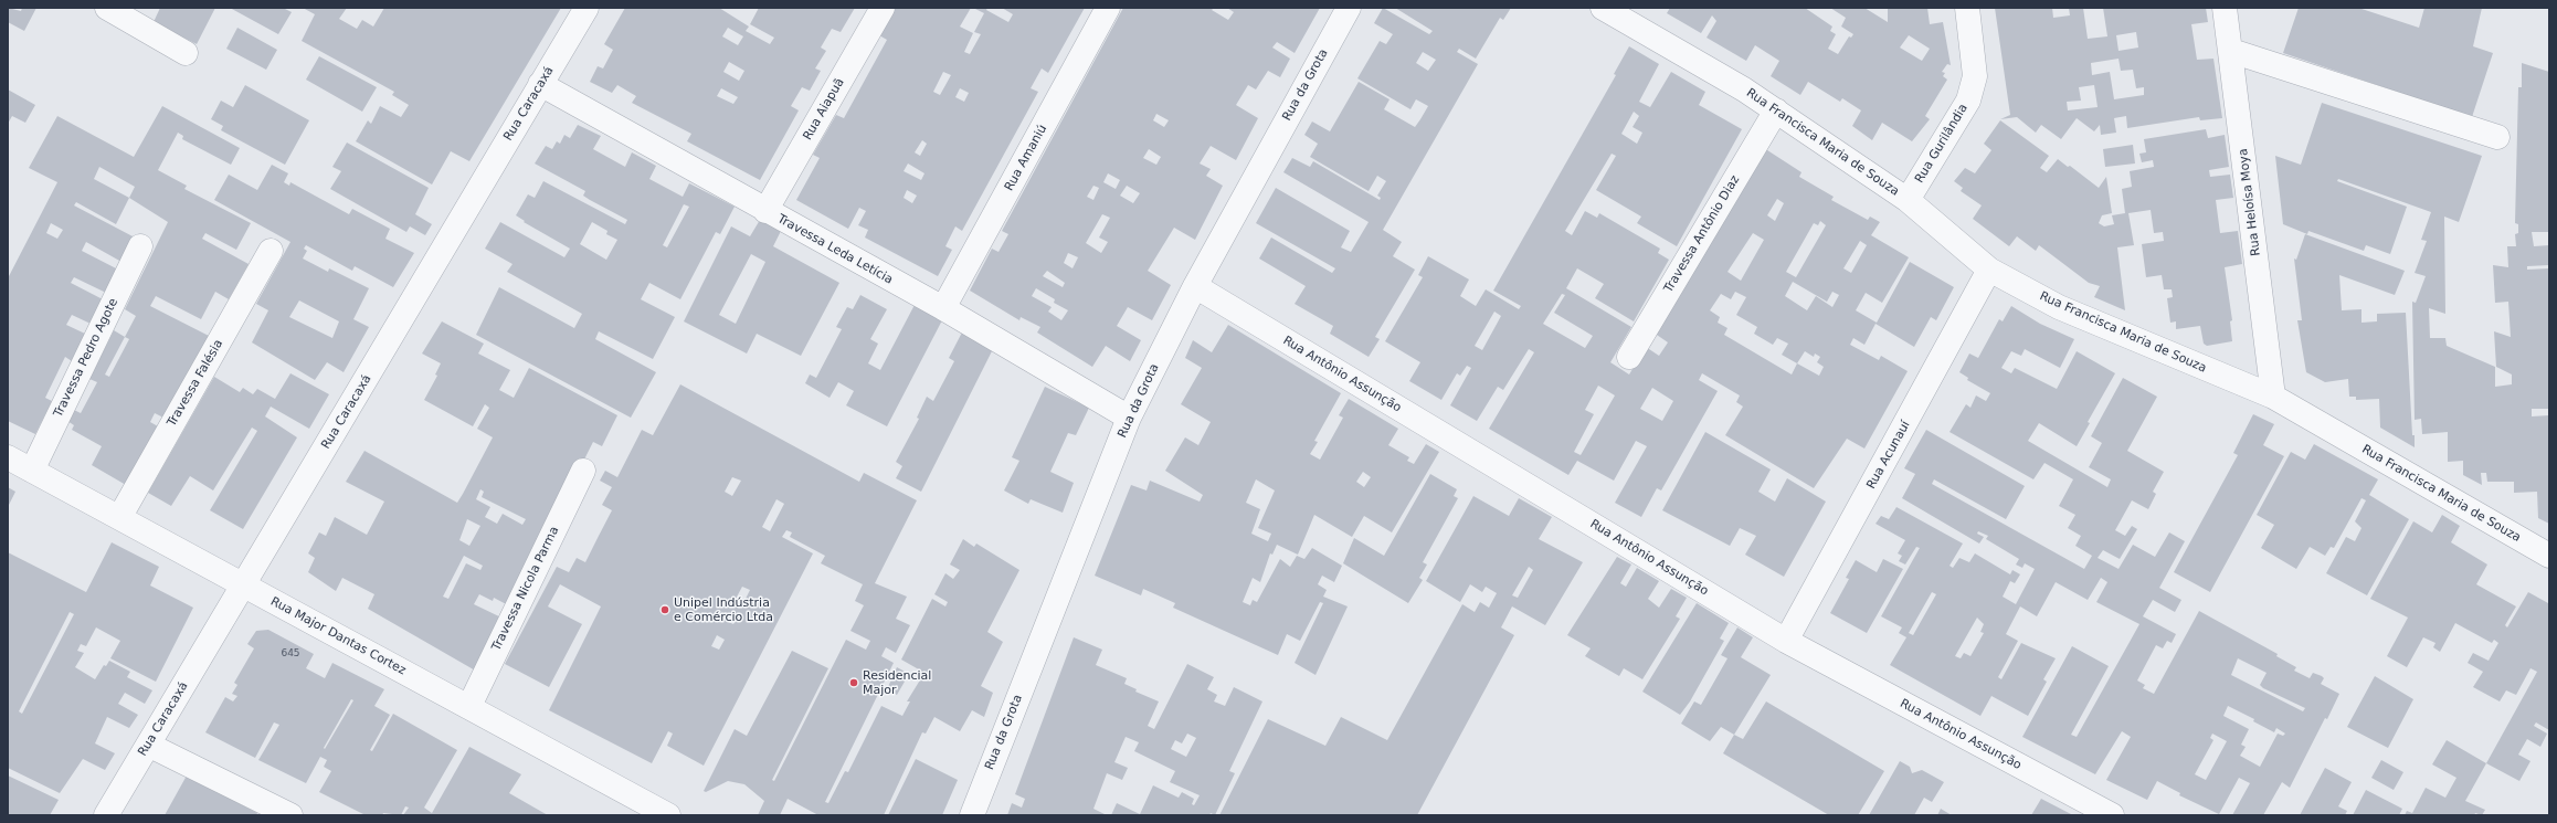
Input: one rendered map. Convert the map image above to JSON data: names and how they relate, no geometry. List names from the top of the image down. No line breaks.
{"streets":{"street":["Rua da Grota","Rua Caracaxá","Rua Aiapuã","Rua Francisca Maria de Souza","Rua Gurilândia","Rua Amaniú","Rua Heloísa Moya","Travessa Antônio Diaz","Travessa Leda Letícia","Travessa Pedro Agote","Rua Antônio Assunção","Travessa Falésia","Rua Acunauí","Travessa Nicola Parma","Rua Major Dantas Cortez"]},"crossings":[["Rua da Grota","Travessa Leda Letícia"],["Rua da Grota","Rua Antônio Assunção"],["Rua Caracaxá","Travessa Leda Letícia"],["Rua Caracaxá","Rua Major Dantas Cortez"],["Rua Aiapuã","Travessa Leda Letícia"],["Rua Francisca Maria de Souza","Rua Gurilândia"],["Rua Francisca Maria de Souza","Rua Heloísa Moya"],["Rua Francisca Maria de Souza","Travessa Antônio Diaz"],["Rua Francisca Maria de Souza","Rua Acunauí"],["Rua Amaniú","Travessa Leda Letícia"],["Travessa Pedro Agote","Rua Major Dantas Cortez"],["Rua Antônio Assunção","Rua Acunauí"],["Travessa Falésia","Rua Major Dantas Cortez"],["Travessa Nicola Parma","Rua Major Dantas Cortez"]],"places":["Unipel Indústria e Comércio Ltda","Residencial Major"],"house_numbers":["645"]}
